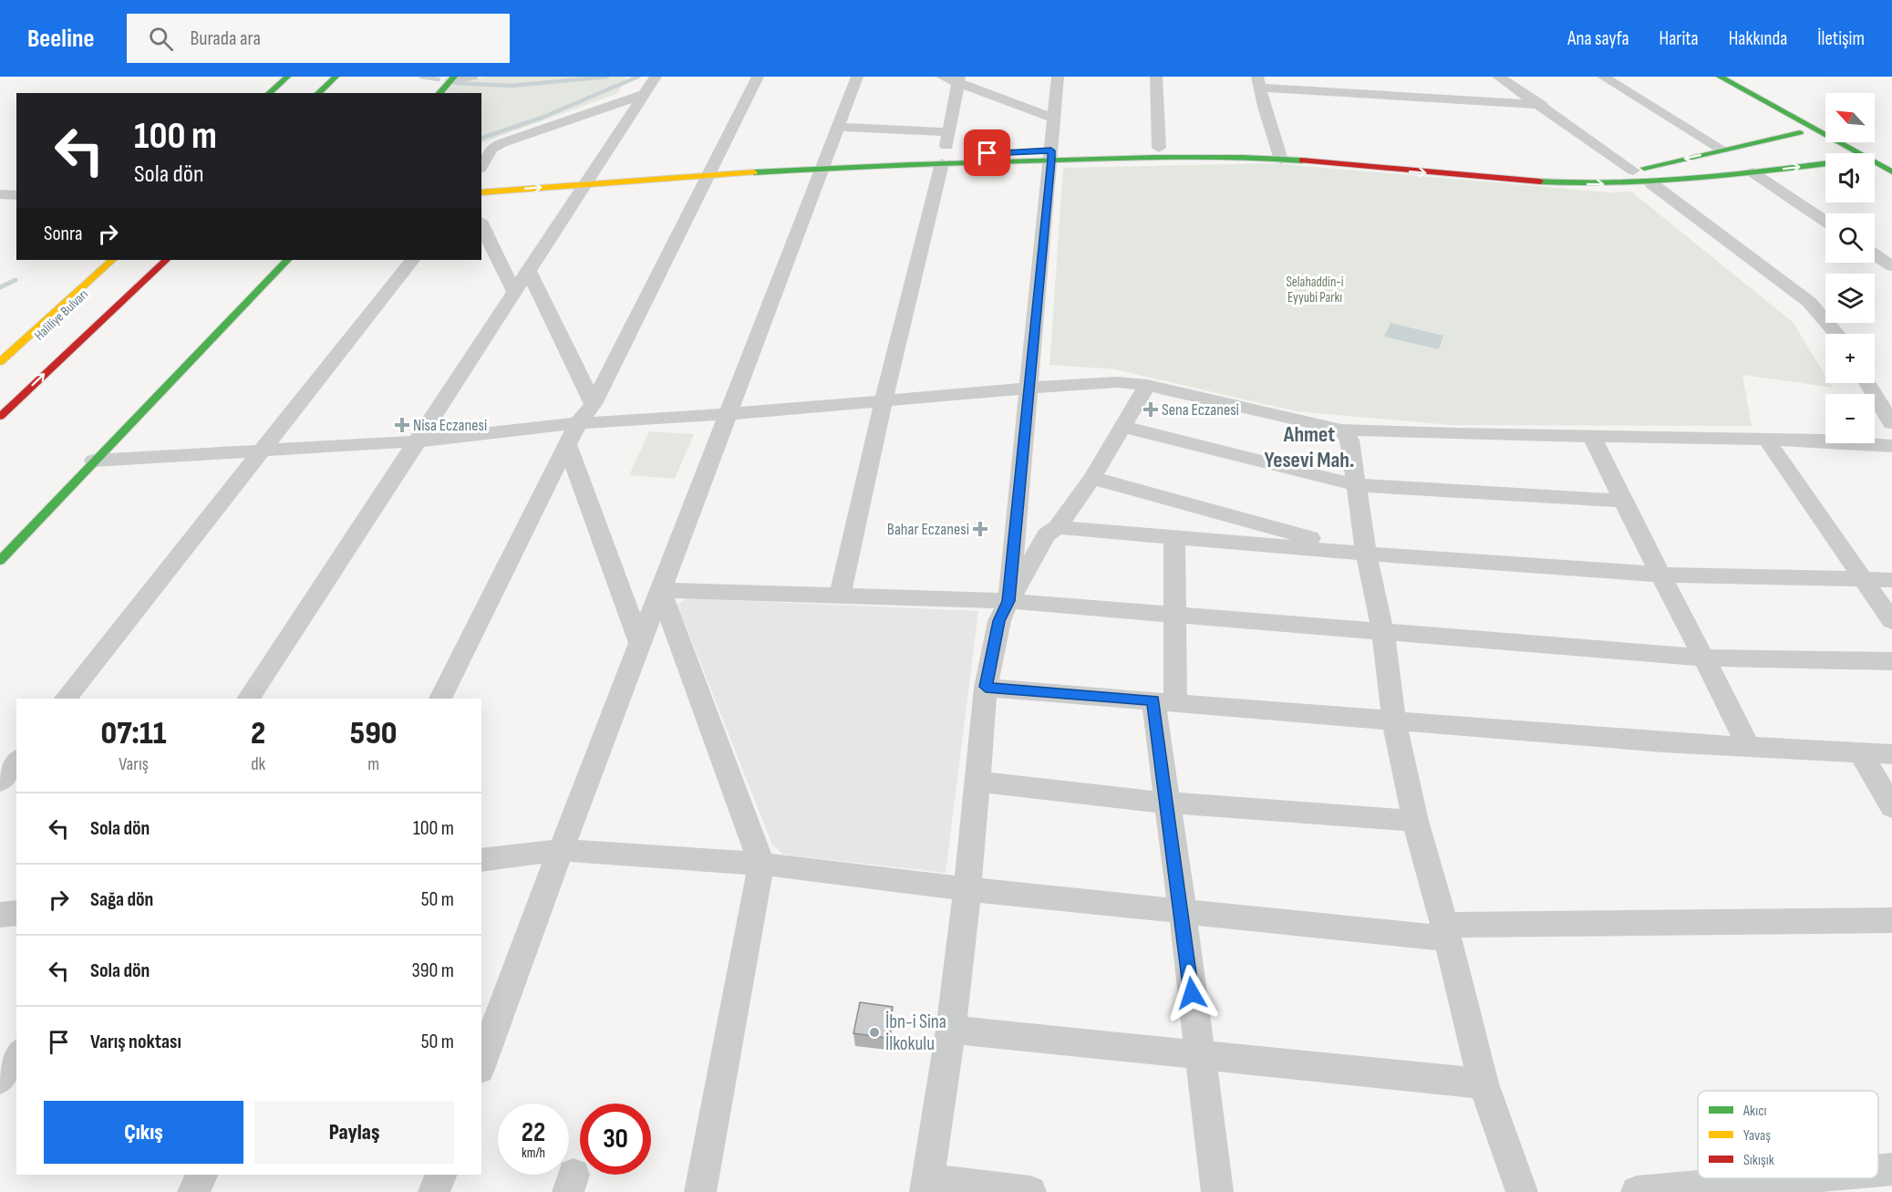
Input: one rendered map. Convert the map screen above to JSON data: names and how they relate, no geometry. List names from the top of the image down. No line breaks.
{"streets":{"main road":["Haliliye Bulvarı"]},"districts":["Ahmet Yesevi Mah."],"parks":["Selahaddin-i Eyyubi Parkı"],"places":{"health":["Sena Eczanesi","Nisa Eczanesi","Bahar Eczanesi"],"other":["İbn-i Sina İlkokulu"]},"legend":["Akıcı","Yavaş","Sıkışık"],"north":"top left","page":{"header":"Beeline","search":"Burada ara","nav":["Ana sayfa","Harita","Hakkında","İletişim"],"map_buttons":["+","−"],"turn":["100 m","Sola dön"],"then":"Sonra","eta":["07:11","Varış","2","dk","590","m"],"list":[{"name":"Sola dön","value":"100 m"},{"name":"Sağa dön","value":"50 m"},{"name":"Sola dön","value":"390 m"},{"name":"Varış noktası","value":"50 m"}],"buttons":["Çıkış","Paylaş"],"speed":"22 km/h","limit":"30"}}
